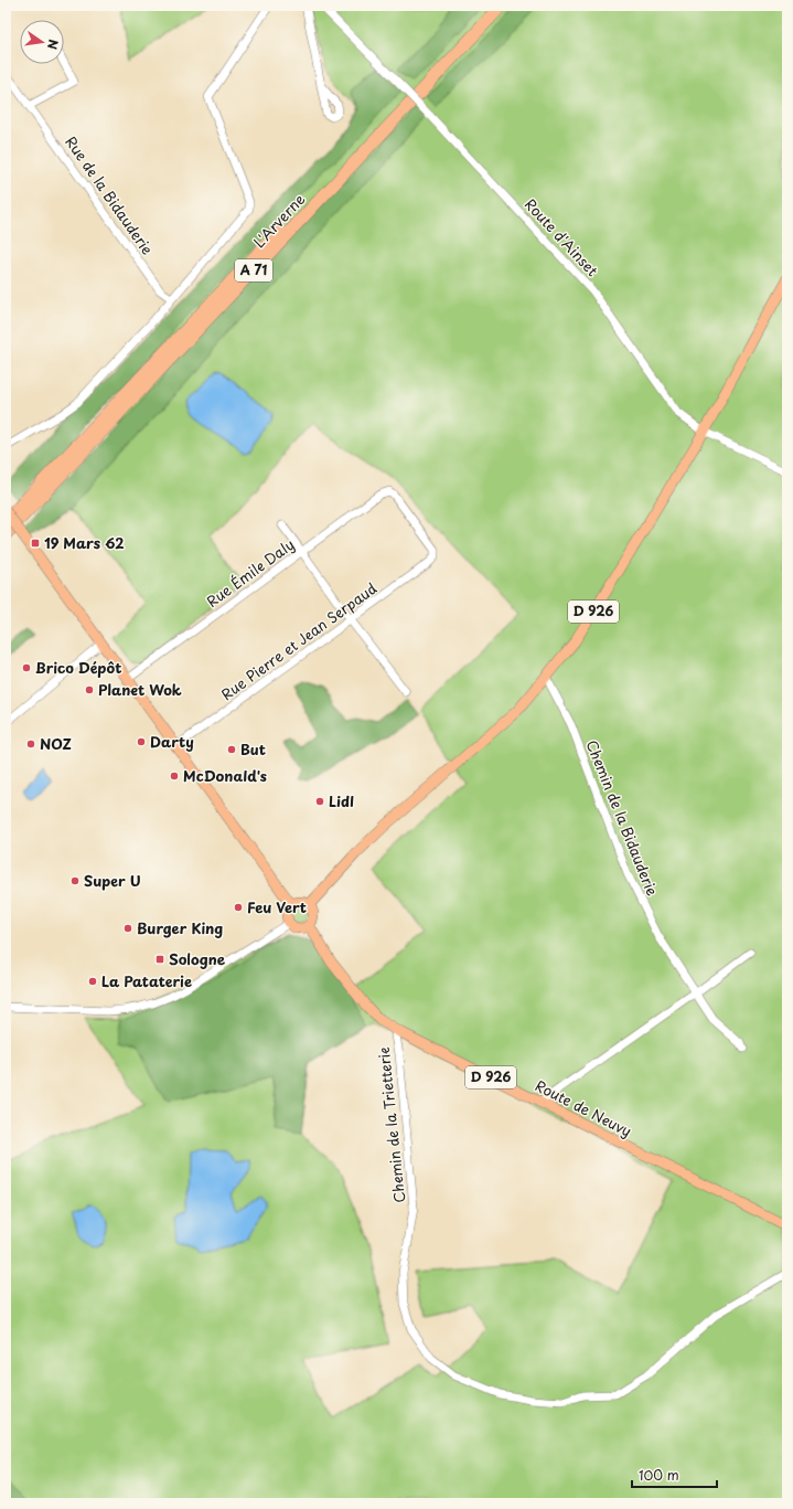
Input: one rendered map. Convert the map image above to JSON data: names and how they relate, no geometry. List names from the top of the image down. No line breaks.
{"streets":{"highway":["L'Arverne","A 71"],"main road":["D 926","Route de Neuvy"],"street":["Rue de la Bidauderie","Route d'Ainset","Rue Émile Daly","Rue Pierre et Jean Serpaud","Chemin de la Bidauderie","Chemin de la Trietterie"]},"crossings":[["Route d'Ainset","D 926"],["Rue Émile Daly","Rue Pierre et Jean Serpaud"],["D 926","Chemin de la Bidauderie"],["D 926","Route de Neuvy"],["Route de Neuvy","Chemin de la Trietterie"]],"places":{"transit":["19 Mars 62","Sologne"],"other":["Brico Dépôt","Planet Wok","Darty","NOZ","But","McDonald's","Lidl","Super U","Feu Vert","Burger King","La Pataterie"]},"scale_bar":"100 m","north":"right"}
